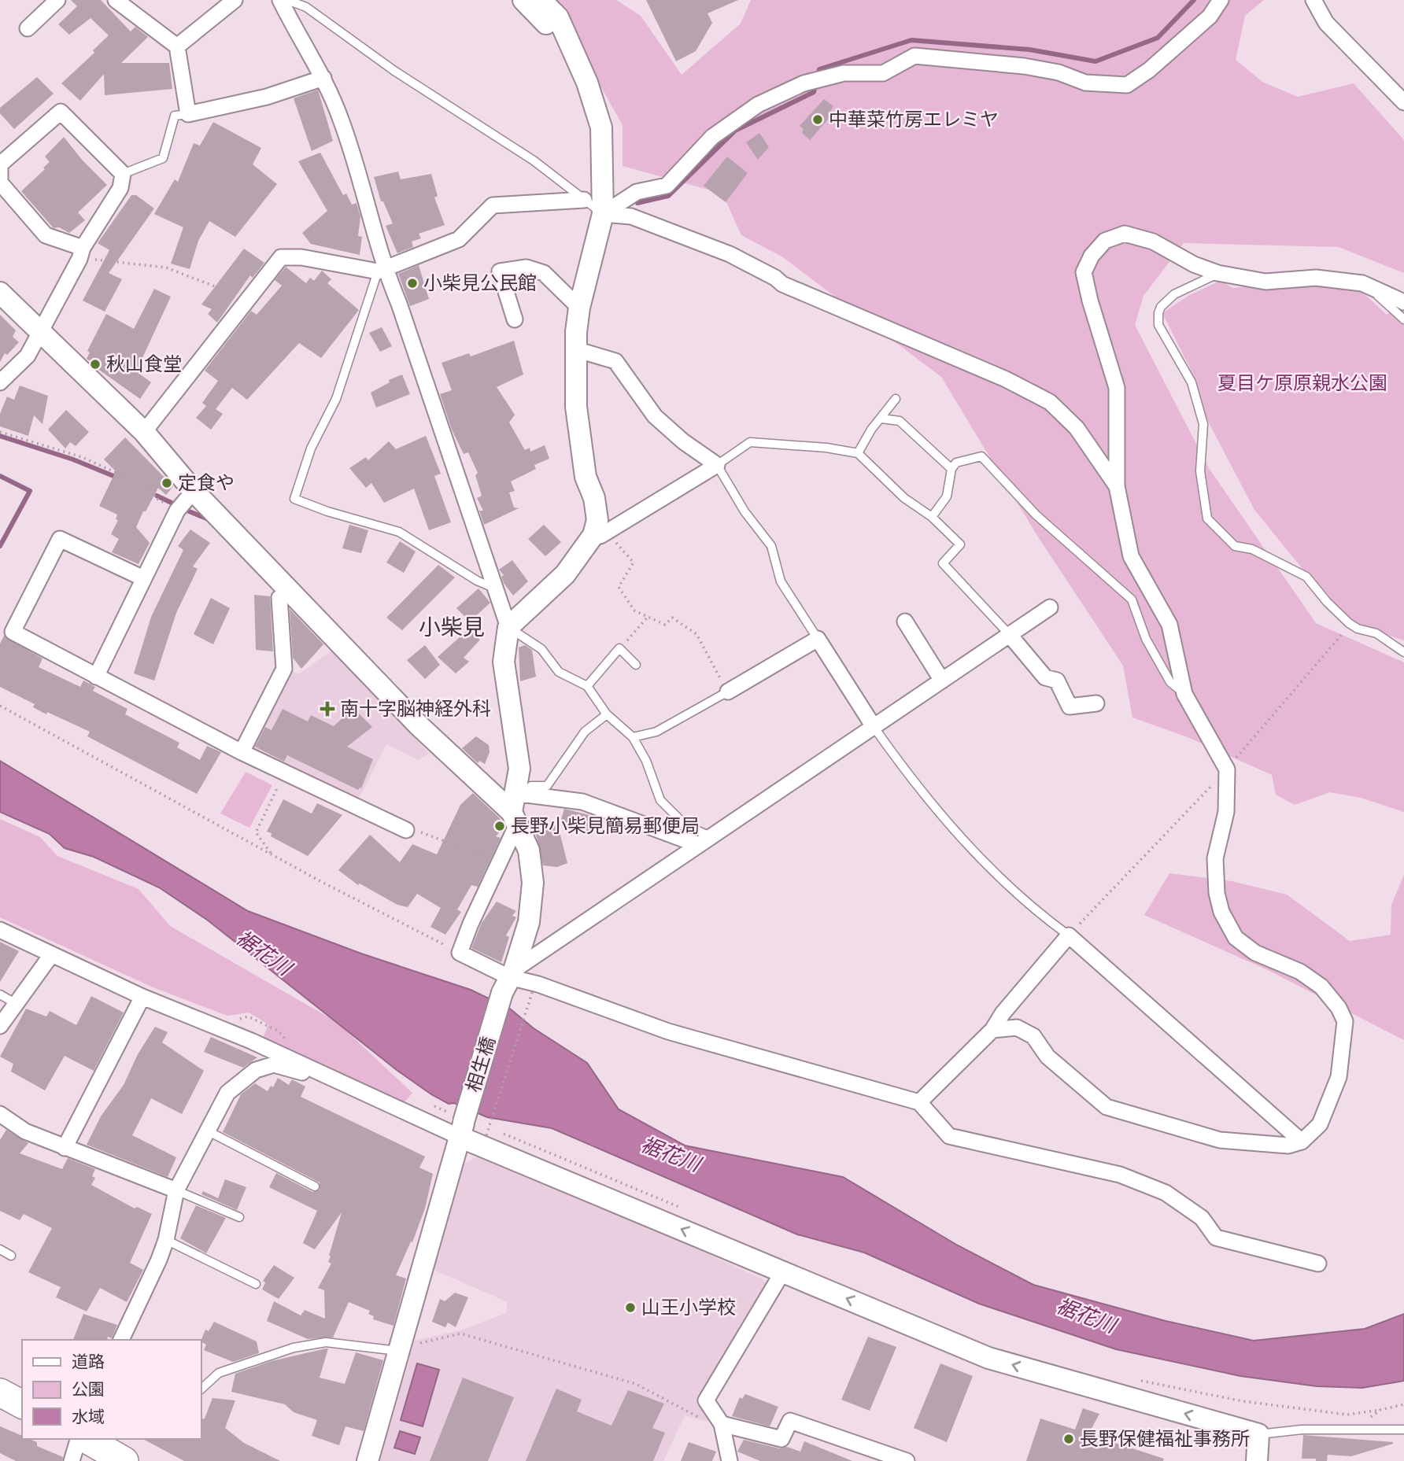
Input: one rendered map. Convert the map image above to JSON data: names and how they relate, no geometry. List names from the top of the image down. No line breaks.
{"streets":{"street":["相生橋"]},"districts":["小柴見"],"water":["裾花川"],"parks":["夏目ケ原原親水公園"],"places":{"other":["中華菜竹房エレミヤ","小柴見公民館","秋山食堂","定食や","長野小柴見簡易郵便局","山王小学校","長野保健福祉事務所"],"health":["南十字脳神経外科"]},"legend":["道路","公園","水域"]}
